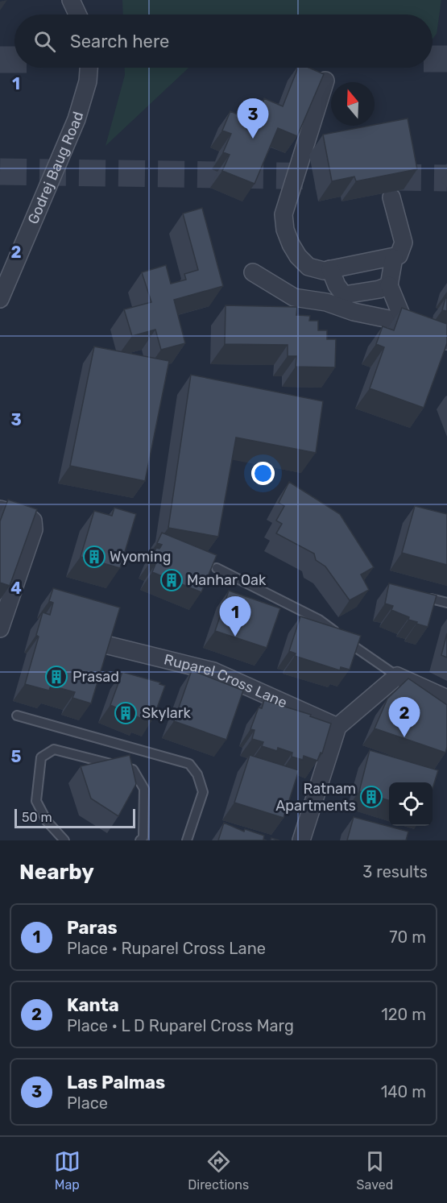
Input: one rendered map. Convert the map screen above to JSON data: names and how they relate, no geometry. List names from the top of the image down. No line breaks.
{"streets":{"street":["Godrej Baug Road","Ruparel Cross Lane"]},"places":{"building":["Wyoming","Manhar Oak","Prasad","Skylark","Ratnam Apartments"]},"scale_bar":"50 m","north":"top","page":{"search":"Search here","pins":["3","1","2"],"scale":"50 m","heading":["Nearby","3 results"],"list":[{"mark":"1","name":"Paras","note":"Place · Ruparel Cross Lane","value":"70 m"},{"mark":"2","name":"Kanta","note":"Place · L D Ruparel Cross Marg","value":"120 m"},{"mark":"3","name":"Las Palmas","note":"Place","value":"140 m"}],"nav":["Map","Directions","Saved"]},"grid":{"rows":["1","2","3","4","5"]}}
